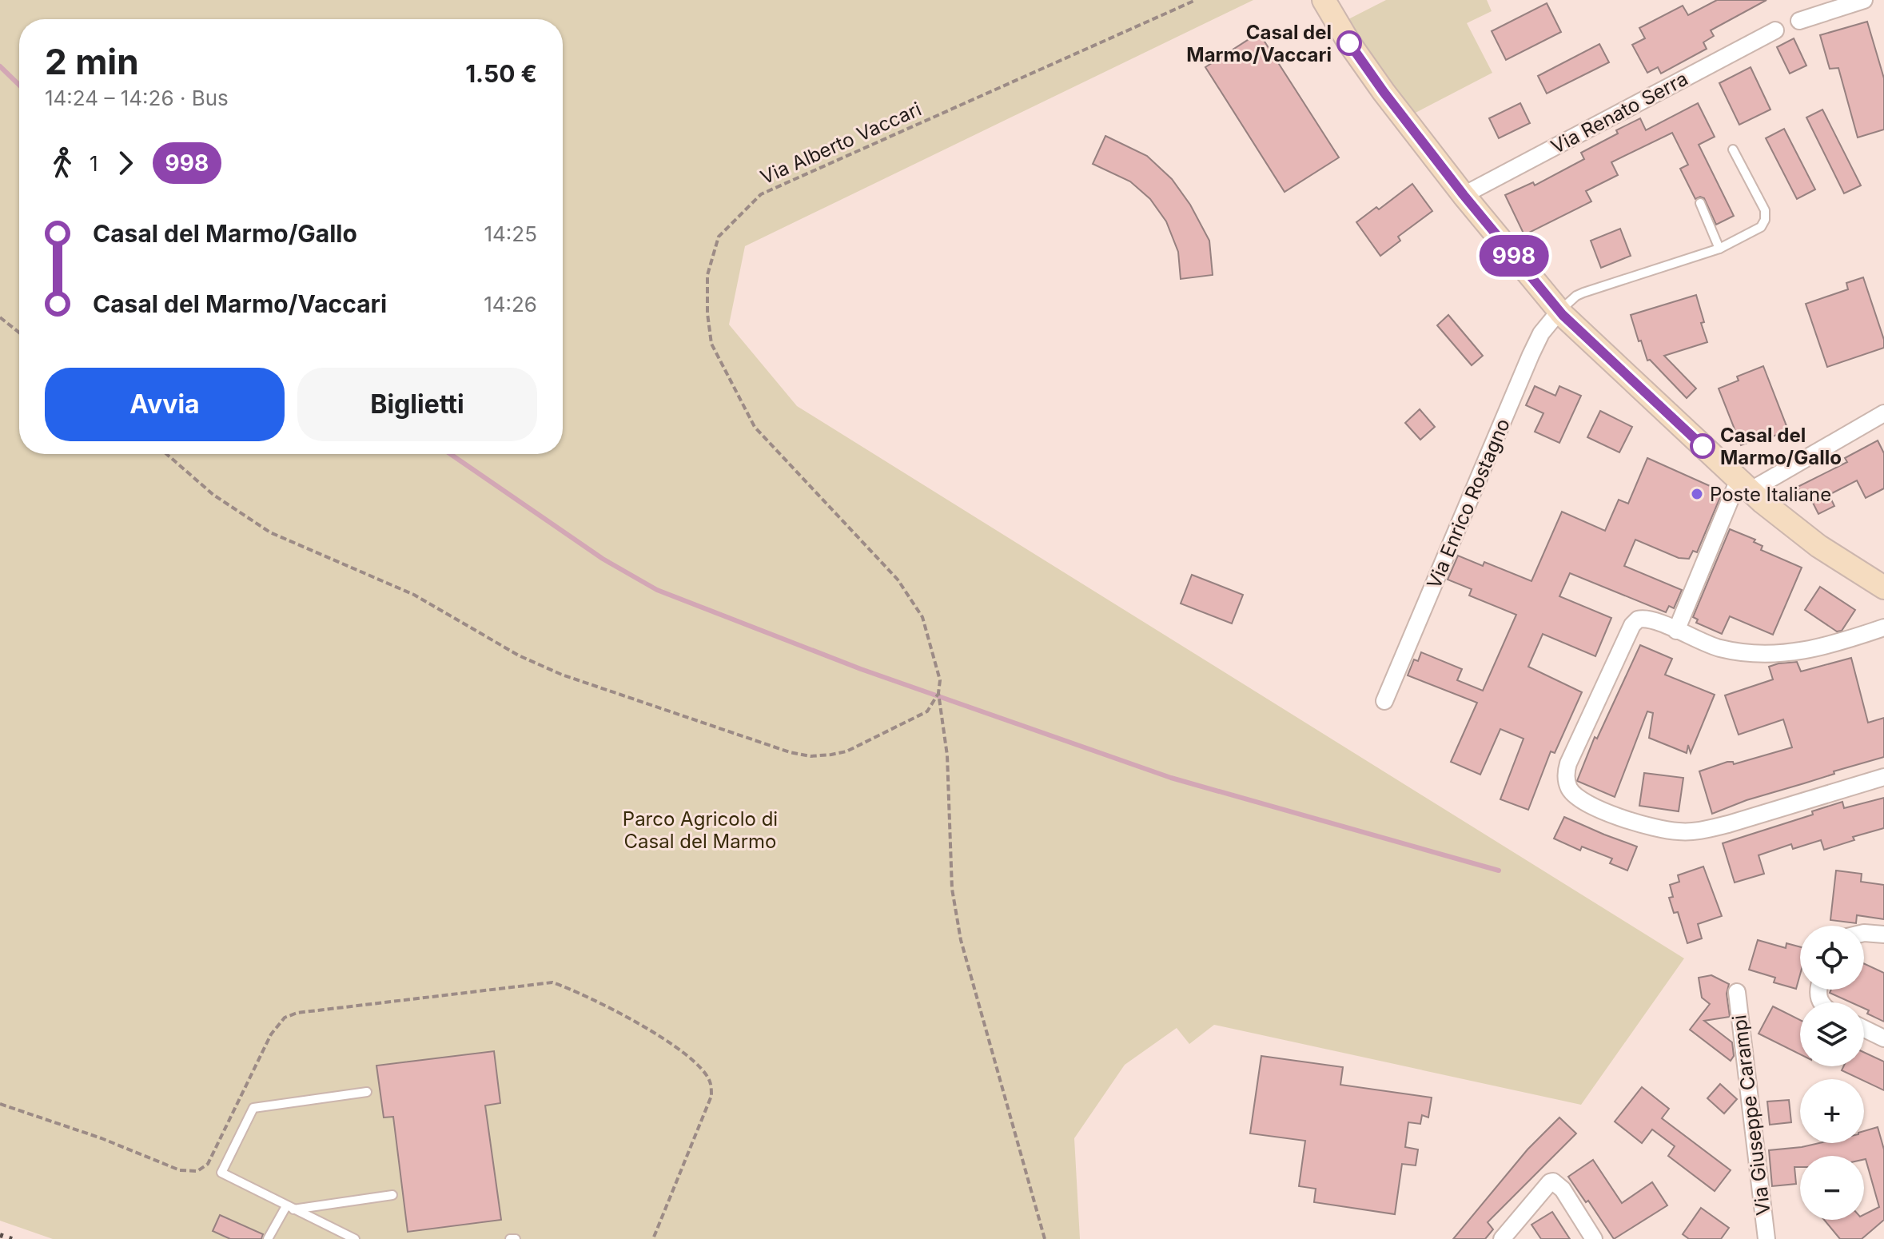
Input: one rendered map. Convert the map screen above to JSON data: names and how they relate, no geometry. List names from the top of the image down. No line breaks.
{"streets":{"street":["Via Renato Serra","Via Enrico Rostagno","Via Giuseppe Carampi"],"path":["Via Alberto Vaccari"]},"parks":["Parco Agricolo di Casal del Marmo"],"places":["Casal del Marmo/Vaccari","Casal del Marmo/Gallo","Poste Italiane"],"lines":["bus line 998"],"page":{"on_map":"998","heading":["2 min","14:24 – 14:26 · Bus","1.50 €"],"legs":["1","998"],"list":[{"name":"Casal del Marmo/Gallo","value":"14:25"},{"name":"Casal del Marmo/Vaccari","value":"14:26"}],"buttons":["Avvia","Biglietti"],"map_buttons":["+","−"]}}
